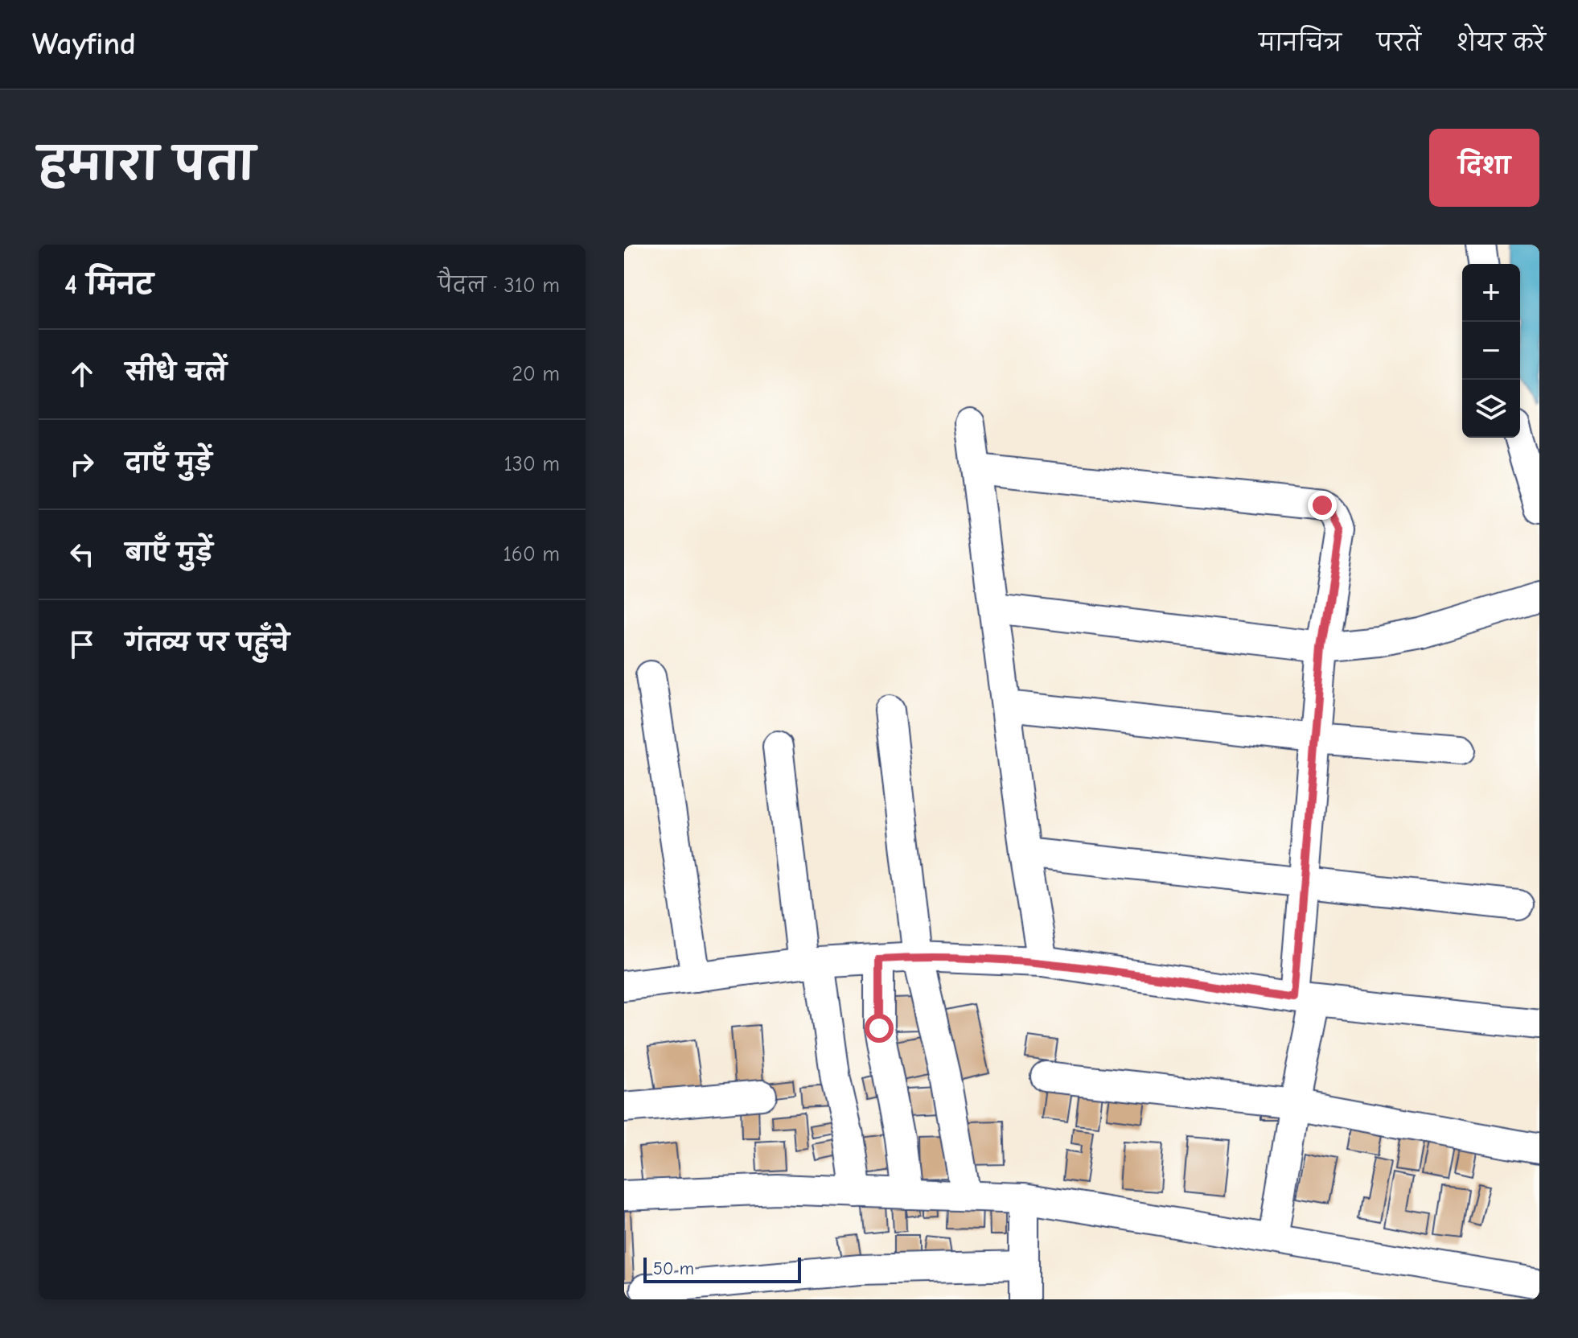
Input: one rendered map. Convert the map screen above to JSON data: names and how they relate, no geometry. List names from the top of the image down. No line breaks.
{"scale_bar":"50 m","page":{"header":"Wayfind","nav":["मानचित्र","परतें","शेयर करें"],"title":"हमारा पता","buttons":"दिशा","heading":["4 मिनट","पैदल · 310 m"],"map_buttons":["+","−"],"list":[["सीधे चलें","20 m"],["दाएँ मुड़ें","130 m"],["बाएँ मुड़ें","160 m"],"गंतव्य पर पहुँचे"],"scale":"50 m"}}
